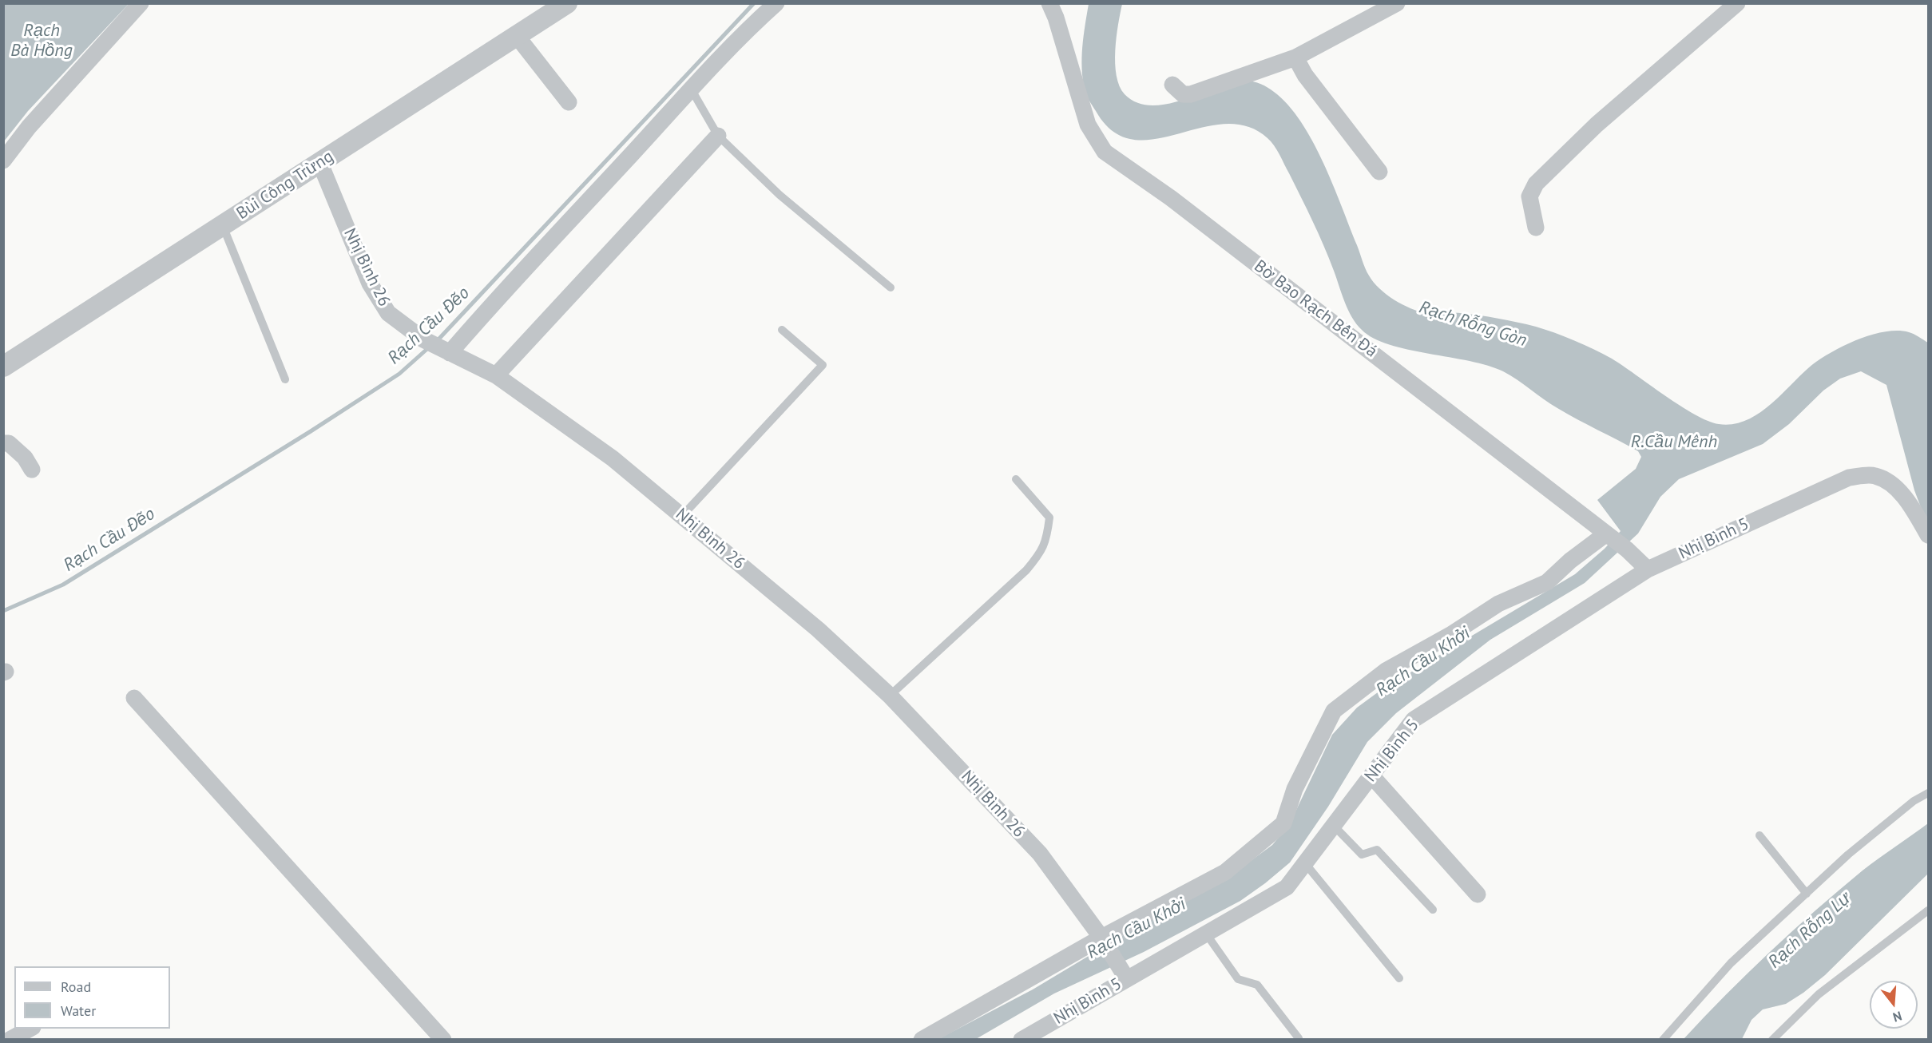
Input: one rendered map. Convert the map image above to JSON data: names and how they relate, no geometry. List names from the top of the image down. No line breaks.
{"streets":{"street":["Bùi Công Trừng","Nhị Bình 26","Bờ Bao Rạch Bến Đá","Nhị Bình 5"]},"crossings":[["Bùi Công Trừng","Nhị Bình 26"],["Nhị Bình 26","Nhị Bình 5"],["Bờ Bao Rạch Bến Đá","Nhị Bình 5"]],"water":["Rạch Bà Hồng","Rạch Rỗng Gòn","Rạch Cầu Đẽo","R.Cầu Mênh","Rạch Cầu Khởi","Rạch Rỗng Lự"],"legend":["Road","Water"],"north":"bottom"}
